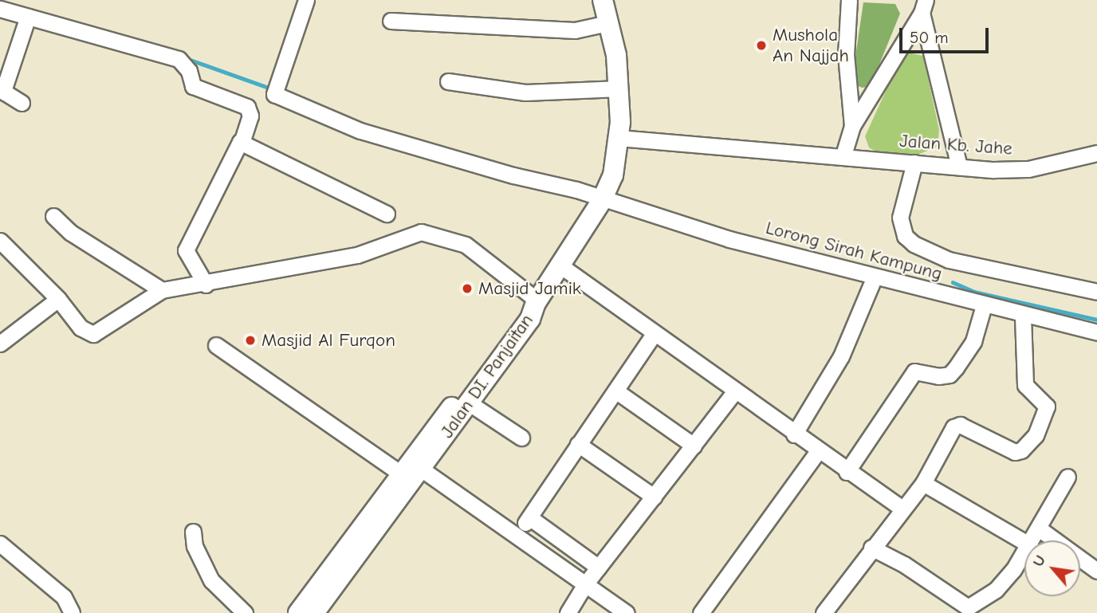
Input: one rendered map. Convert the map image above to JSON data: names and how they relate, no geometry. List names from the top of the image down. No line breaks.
{"streets":{"main road":["Jalan DI. Panjaitan"],"street":["Jalan Kb. Jahe","Lorong Sirah Kampung"]},"crossings":[["Jalan Kb. Jahe","Jalan DI. Panjaitan"],["Lorong Sirah Kampung","Jalan DI. Panjaitan"]],"places":["Mushola An Najjah","Masjid Jamik","Masjid Al Furqon"],"scale_bar":"50 m","north":"top left"}
